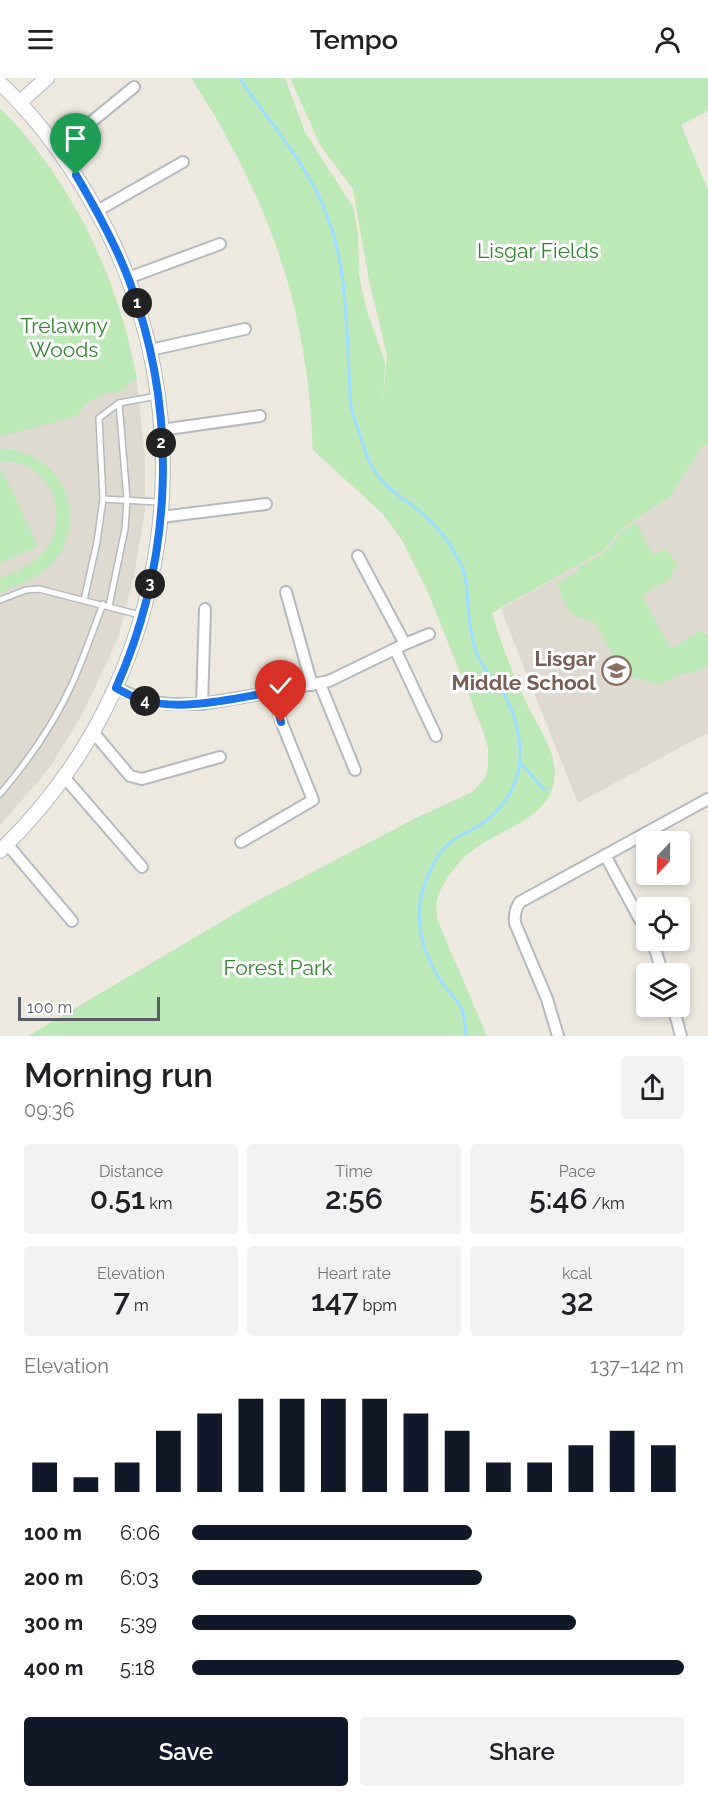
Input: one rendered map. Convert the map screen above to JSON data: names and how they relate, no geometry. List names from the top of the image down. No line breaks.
{"parks":["Lisgar Fields","Trelawny Woods","Forest Park"],"places":{"school or university":["Lisgar Middle School"]},"scale_bar":"100 m","north":"bottom","page":{"header":"Tempo","pins":["1","2","3","4"],"scale":"100 m","heading":["Morning run","09:36"],"stats":[["Distance","0.51 km"],["Time","2:56"],["Pace","5:46 /km"],["Elevation","7 m"],["Heart rate","147 bpm"],["kcal","32"]],"chart":["Elevation","137–142 m"],"list":[{"name":"100 m","note":"6:06"},{"name":"200 m","note":"6:03"},{"name":"300 m","note":"5:39"},{"name":"400 m","note":"5:18"}],"buttons":["Save","Share"]}}
